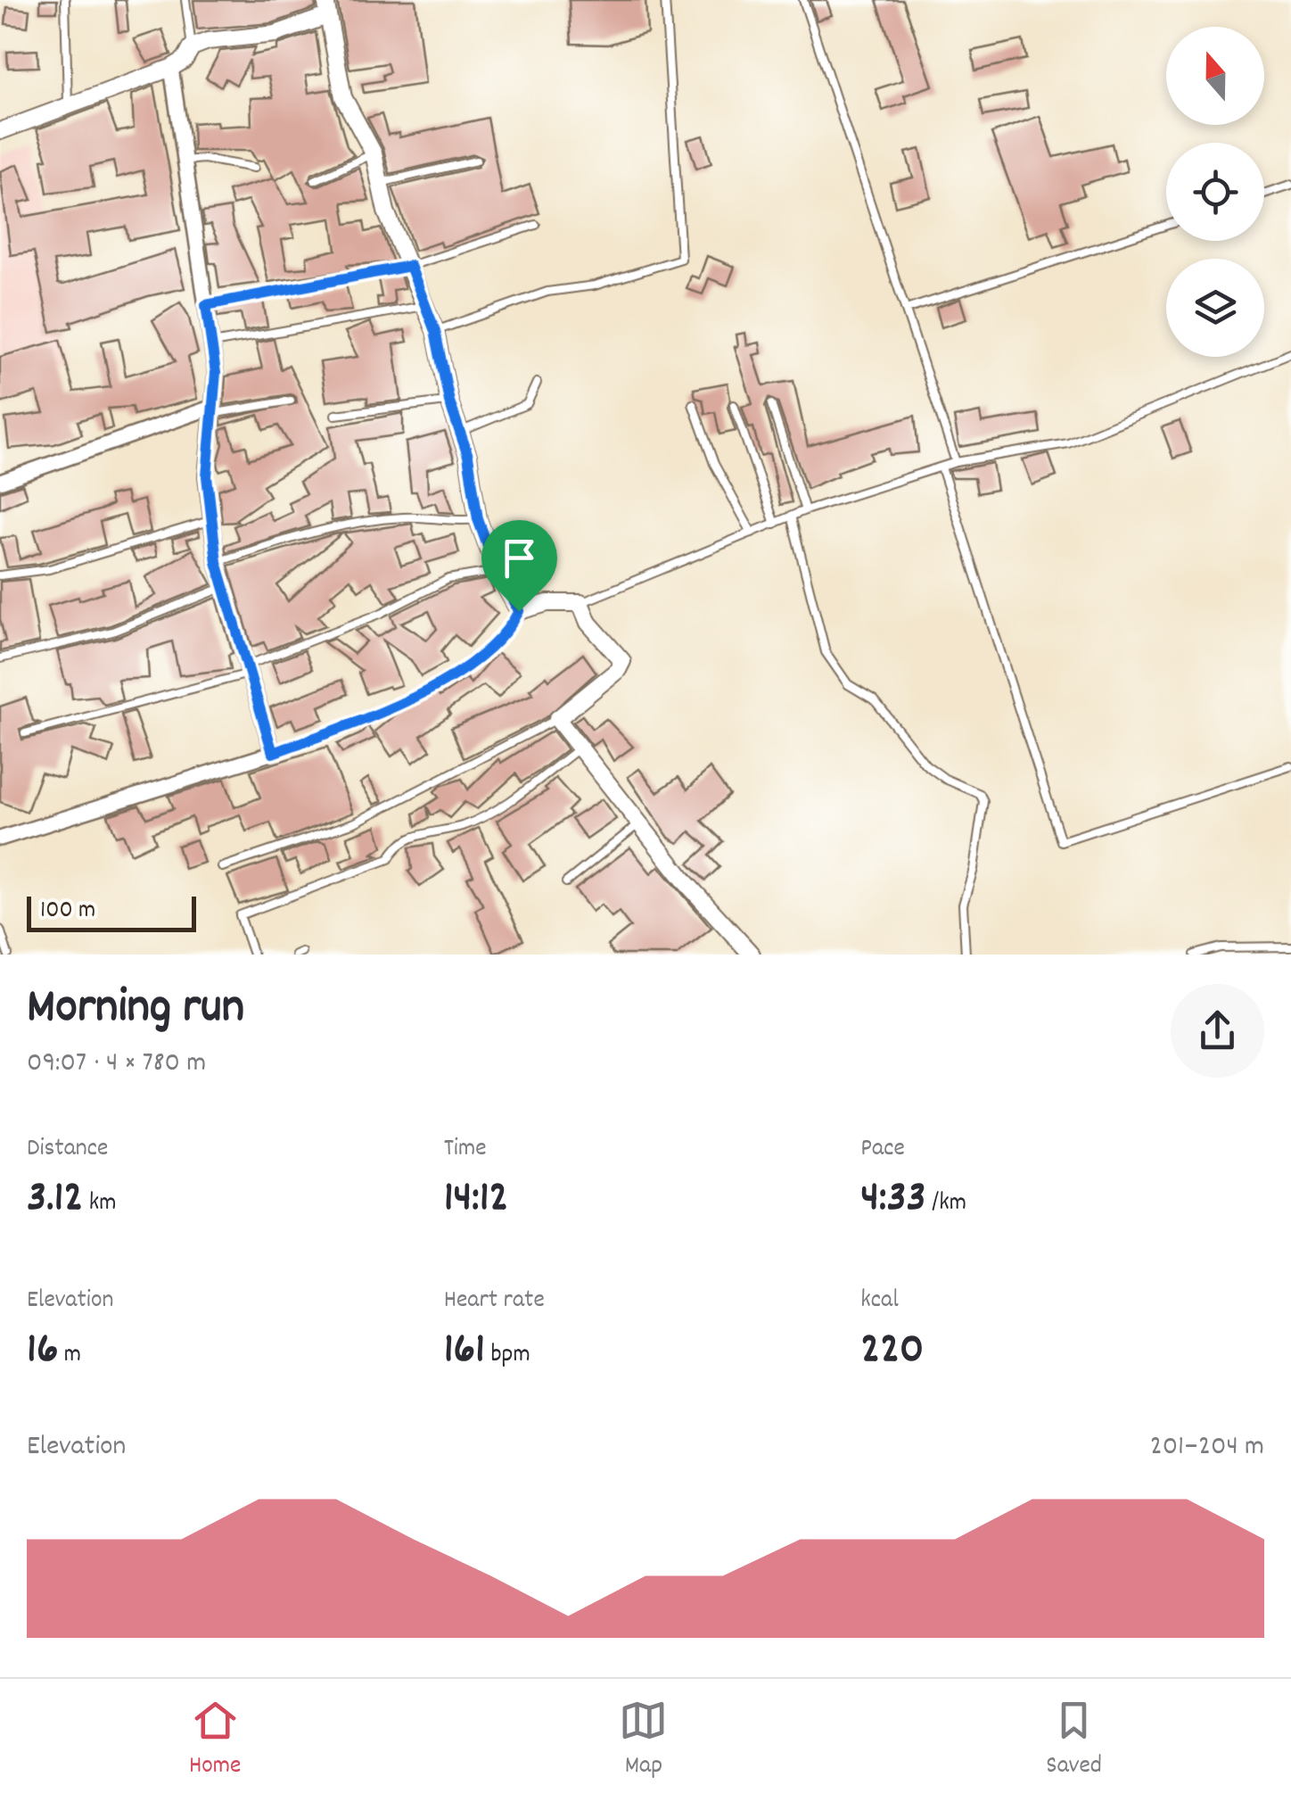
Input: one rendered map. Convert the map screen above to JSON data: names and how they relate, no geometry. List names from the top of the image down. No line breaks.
{"scale_bar":"100 m","north":"top","page":{"scale":"100 m","heading":["Morning run","09:07 · 4 × 780 m"],"stats":[["Distance","3.12 km"],["Time","14:12"],["Pace","4:33 /km"],["Elevation","16 m"],["Heart rate","161 bpm"],["kcal","220"]],"chart":["Elevation","201–204 m"],"tabs":["Home","Map","Saved"]}}
